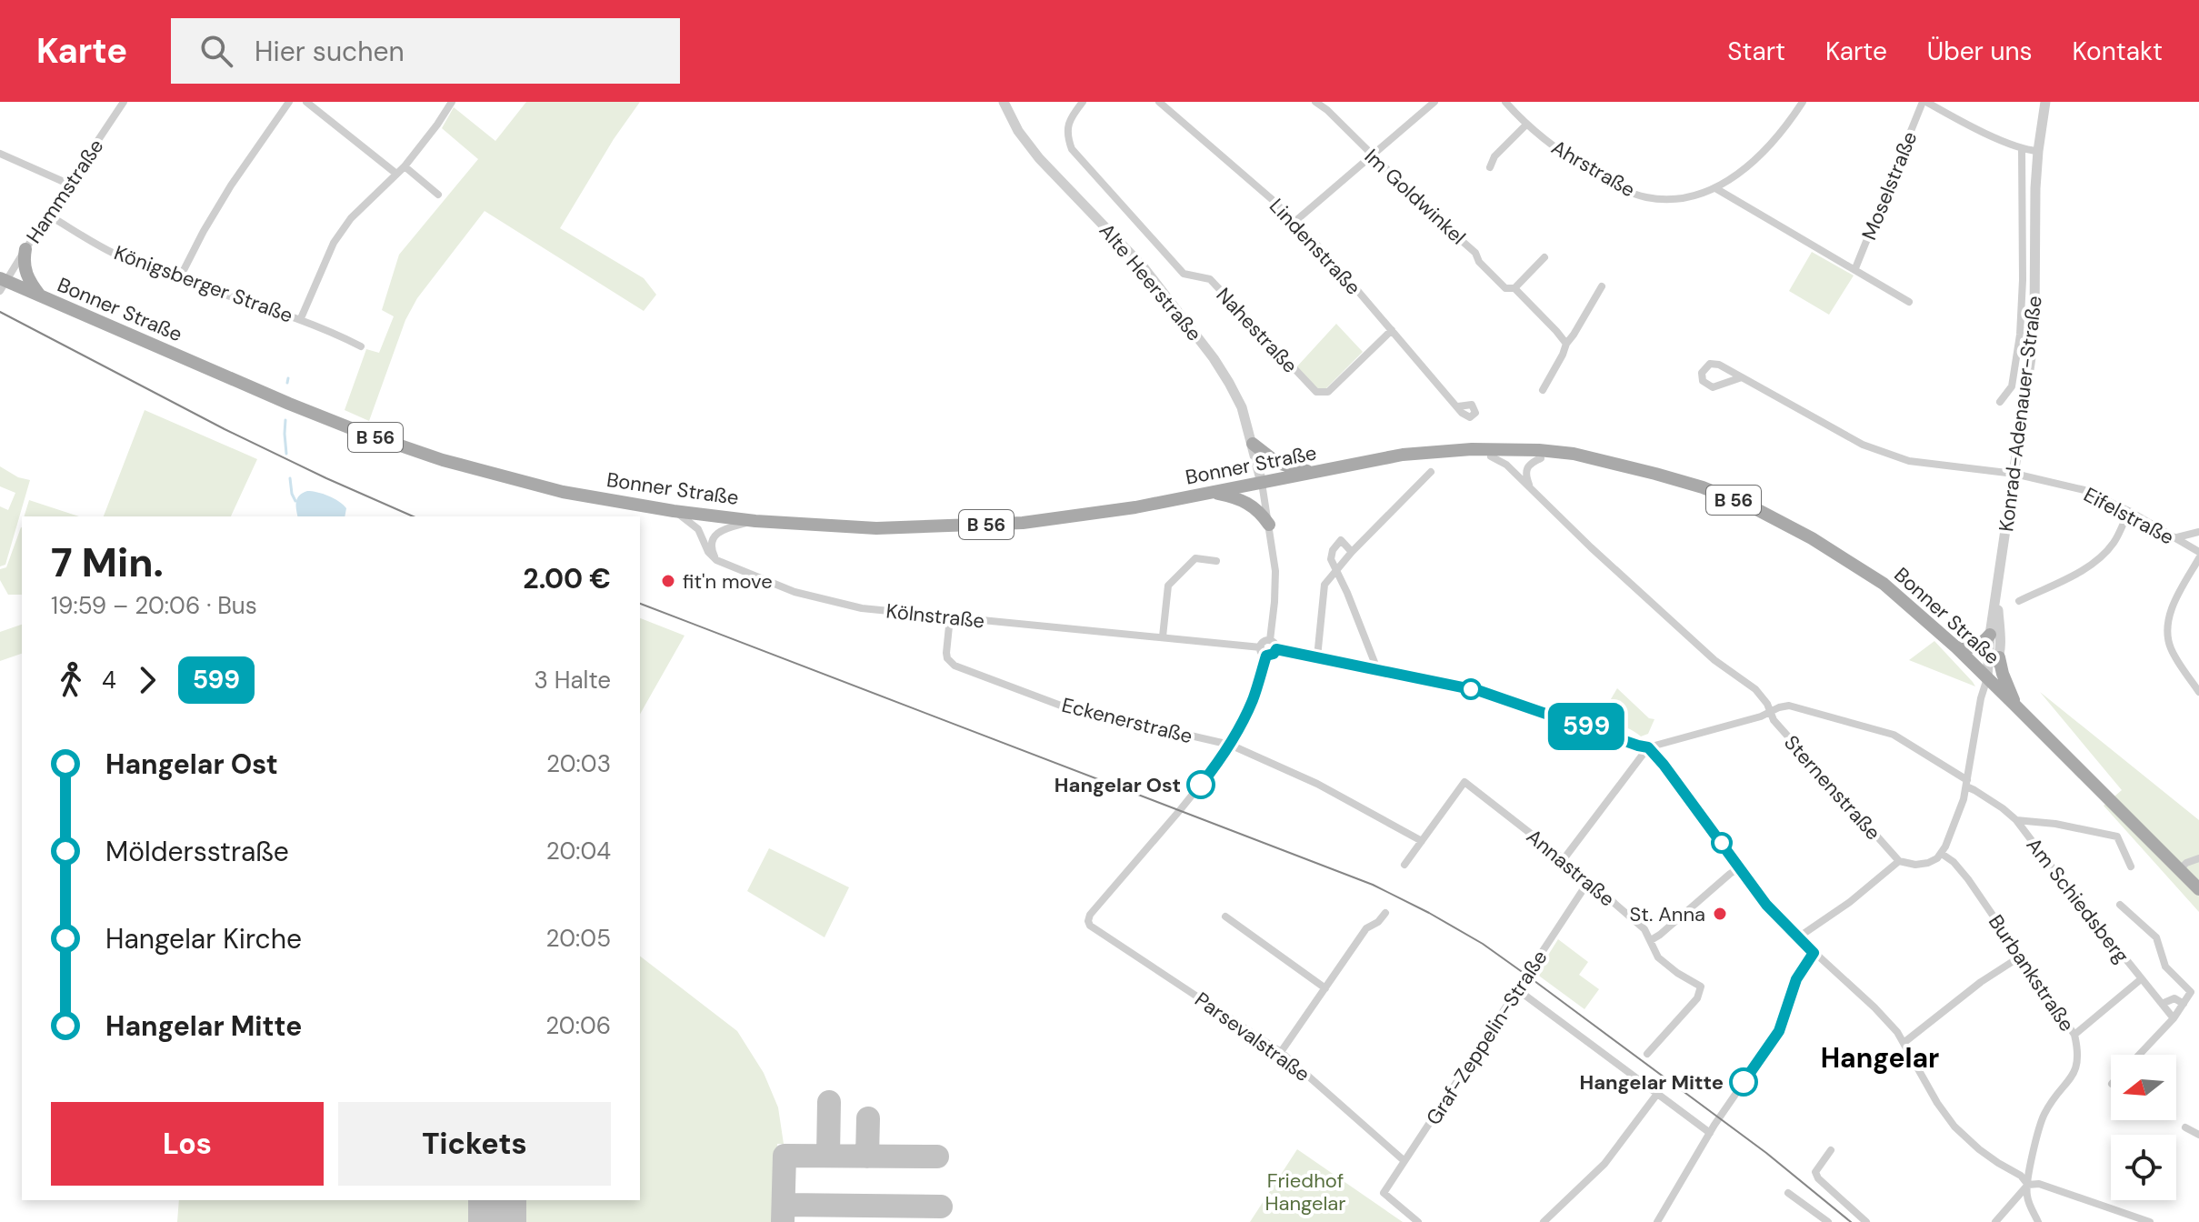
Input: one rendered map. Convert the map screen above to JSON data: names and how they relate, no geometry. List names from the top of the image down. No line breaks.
{"streets":{"main road":["Bonner Straße","B 56"],"street":["Ahrstraße","Moselstraße","Hammstraße","Im Goldwinkel","Lindenstraße","Alte Heerstraße","Königsberger Straße","Nahestraße","Konrad-Adenauer-Straße","Eifelstraße","Kölnstraße","Eckenerstraße","Sternenstraße","Annastraße","Am Schiedsberg","Burbankstraße","Parsevalstraße","Graf-Zeppelin-Straße"]},"crossings":[["Hammstraße","Königsberger Straße"],["Hammstraße","Bonner Straße"],["Lindenstraße","Nahestraße"],["Alte Heerstraße","Bonner Straße"],["Bonner Straße","Konrad-Adenauer-Straße"],["Konrad-Adenauer-Straße","Eifelstraße"],["Kölnstraße","Eckenerstraße"],["Eckenerstraße","Annastraße"],["Eckenerstraße","Parsevalstraße"],["Annastraße","Graf-Zeppelin-Straße"],["Am Schiedsberg","Burbankstraße"],["Parsevalstraße","Graf-Zeppelin-Straße"]],"districts":["Hangelar"],"parks":["Friedhof Hangelar"],"places":["fit'n move","Hangelar Ost","St. Anna","Hangelar Mitte"],"lines":["bus line 599"],"north":"left","page":{"header":"Karte","search":"Hier suchen","nav":["Start","Karte","Über uns","Kontakt"],"on_map":"599","heading":["7 Min.","19:59 – 20:06 · Bus","2.00 €"],"legs":["4","599","3 Halte"],"list":[{"name":"Hangelar Ost","value":"20:03"},{"name":"Möldersstraße","value":"20:04"},{"name":"Hangelar Kirche","value":"20:05"},{"name":"Hangelar Mitte","value":"20:06"}],"buttons":["Los","Tickets"]}}
